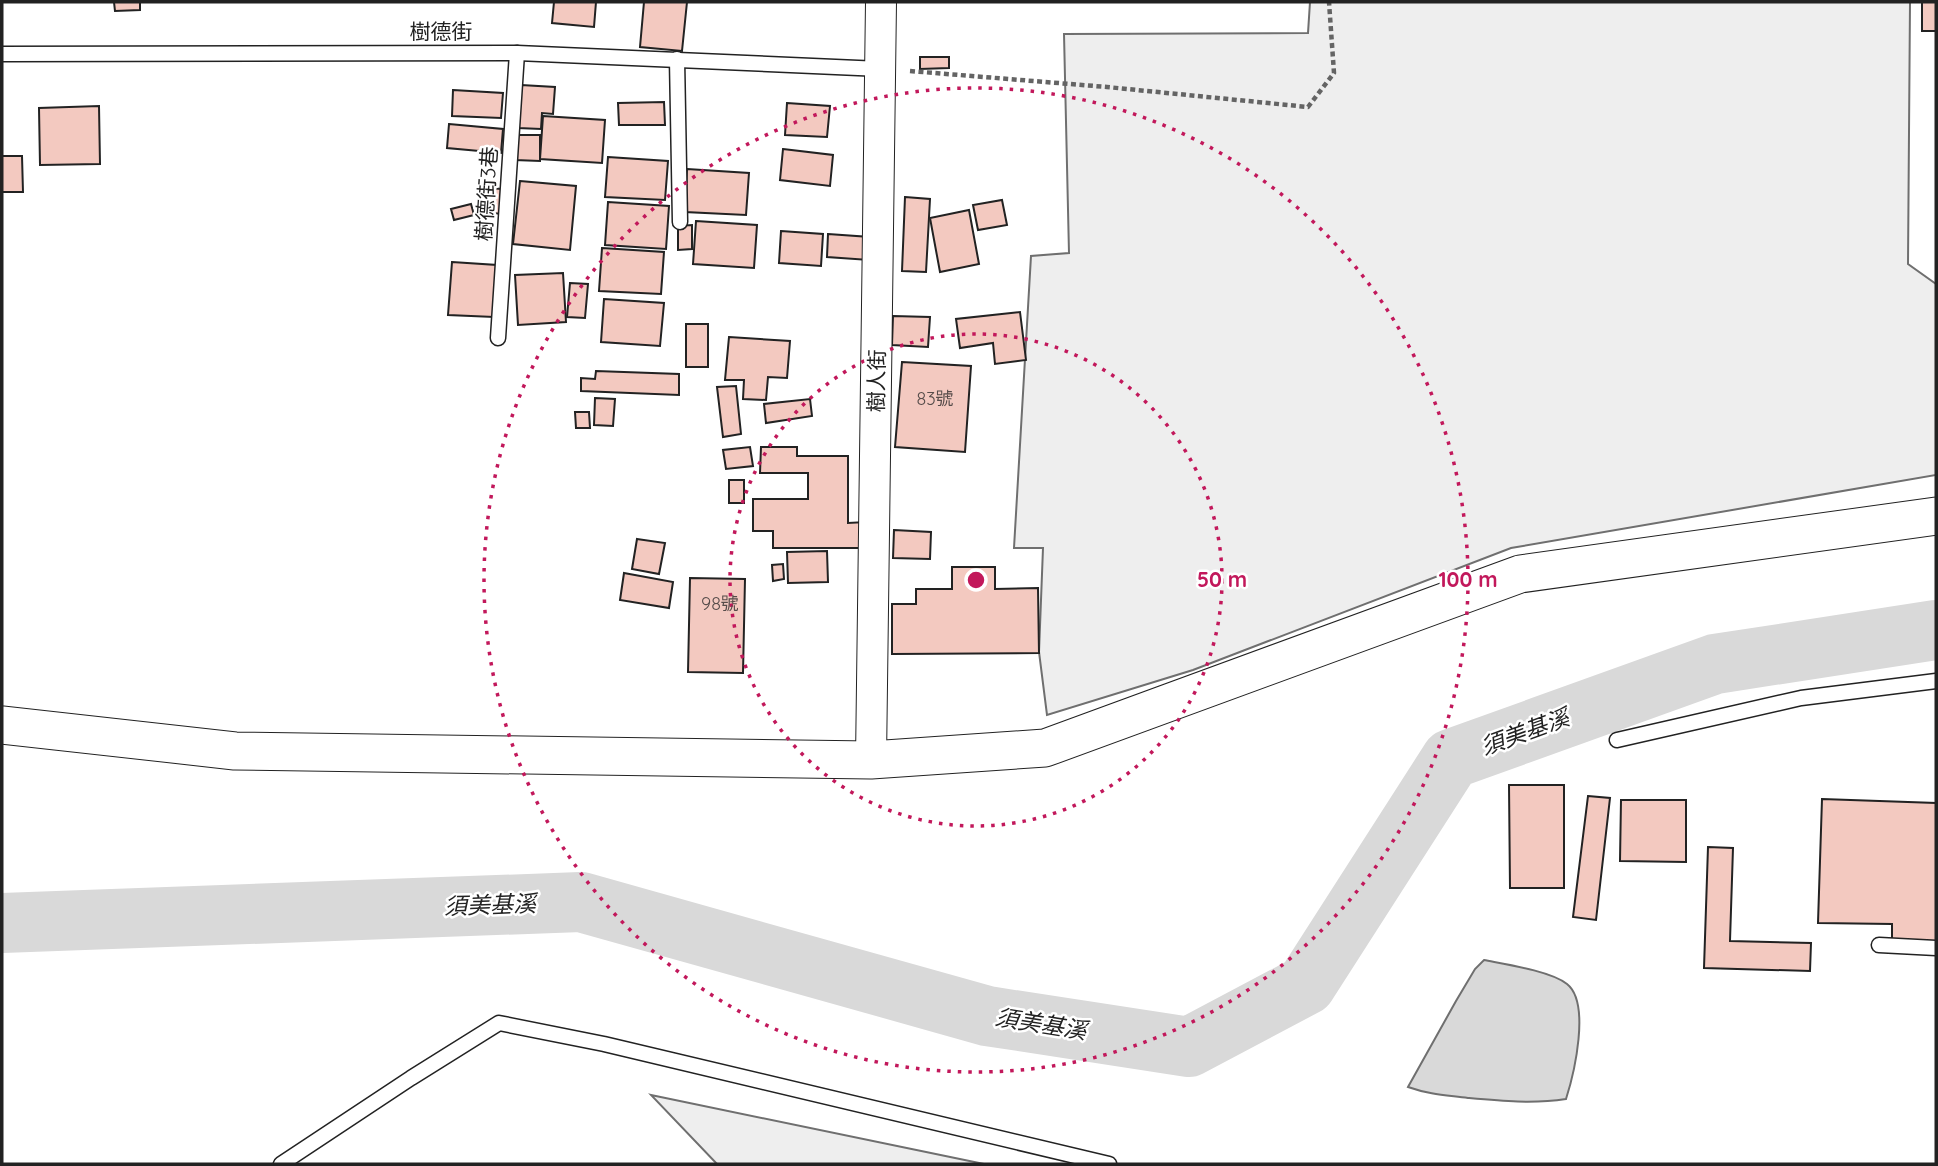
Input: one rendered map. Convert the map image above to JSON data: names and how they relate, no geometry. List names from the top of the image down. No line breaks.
{"streets":{"street":["樹人街"],"lane":["樹德街","樹德街3巷"]},"crossings":[["樹德街","樹德街3巷"],["樹德街","樹人街"]],"water":["須美基溪"],"house_numbers":["83號","98號"],"rings":["50 m","100 m"]}
